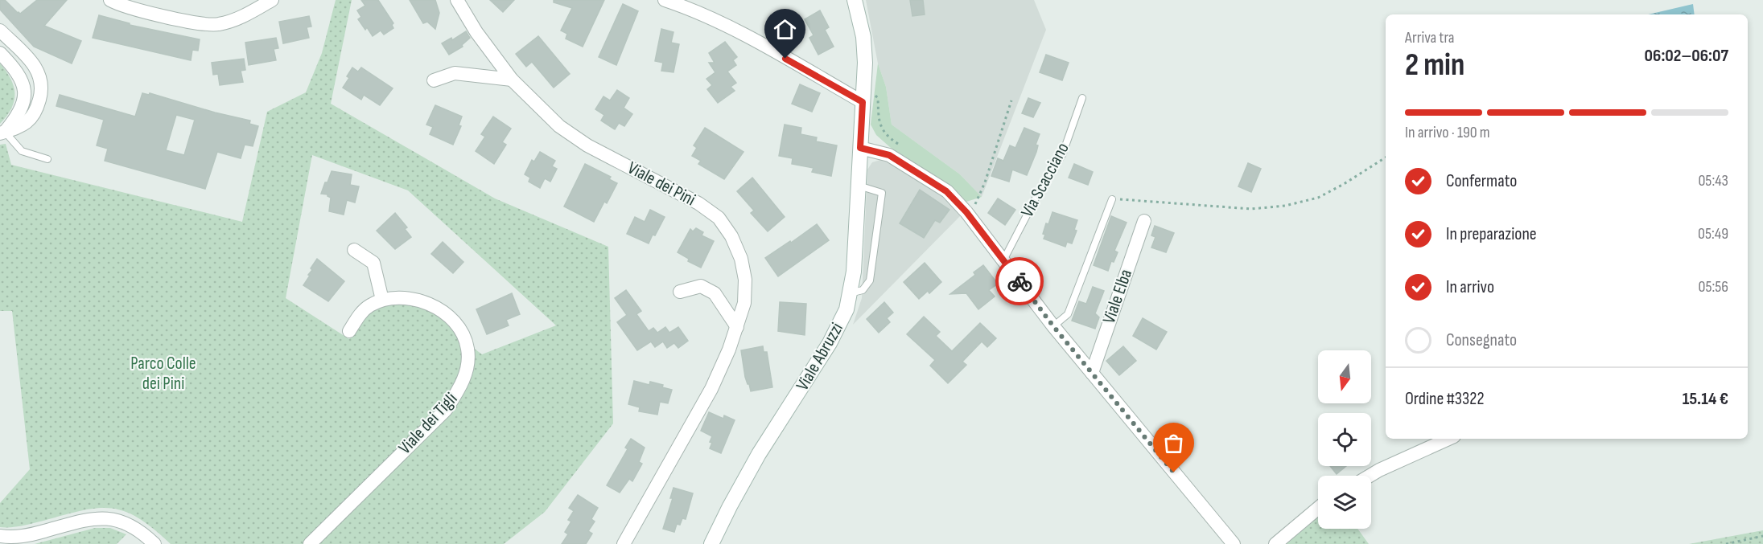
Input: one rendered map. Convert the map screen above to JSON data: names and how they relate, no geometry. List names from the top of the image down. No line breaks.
{"streets":{"street":["Viale dei Pini","Viale Elba","Viale Abruzzi","Viale dei Tigli"],"lane":["Via Scacciano"]},"parks":["Parco Colle dei Pini"],"north":"bottom","page":{"heading":["2 min","Arriva tra","06:02–06:07"],"panel":["Ordine #3322","15.14 €"],"bar":"In arrivo · 190 m","list":[["Confermato","05:43"],["In preparazione","05:49"],["In arrivo","05:56"],"Consegnato"]}}
